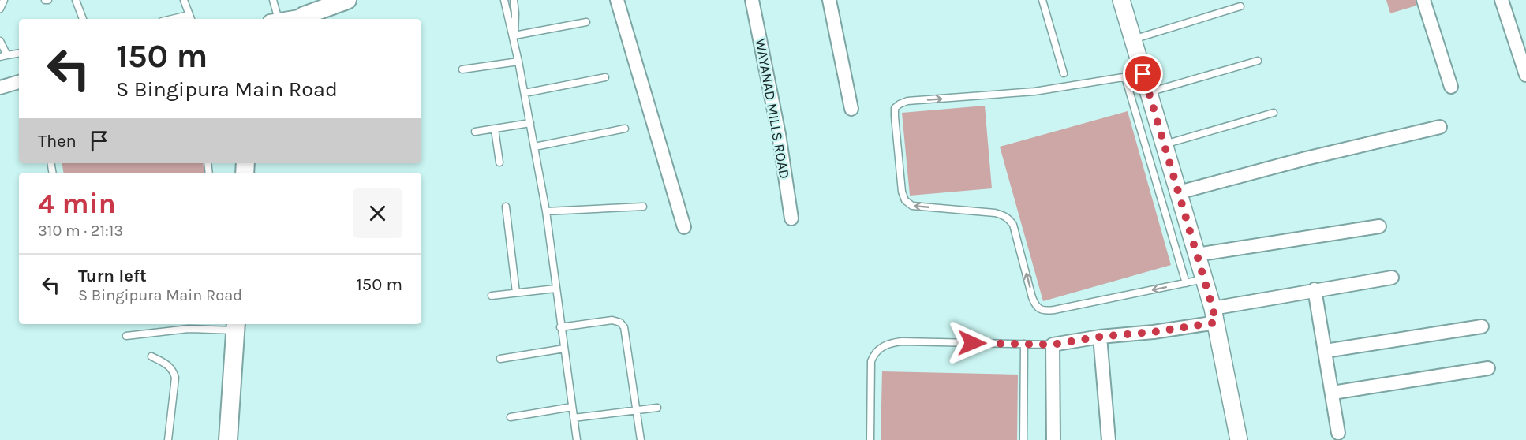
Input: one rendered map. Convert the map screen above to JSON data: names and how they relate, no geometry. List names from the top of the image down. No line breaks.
{"streets":{"street":["WAYANAD MILLS ROAD"]},"page":{"turn":["150 m","S Bingipura Main Road"],"then":"Then","heading":["4 min","310 m · 21:13"],"list":[{"name":"Turn left","note":"S Bingipura Main Road","value":"150 m"}]}}
